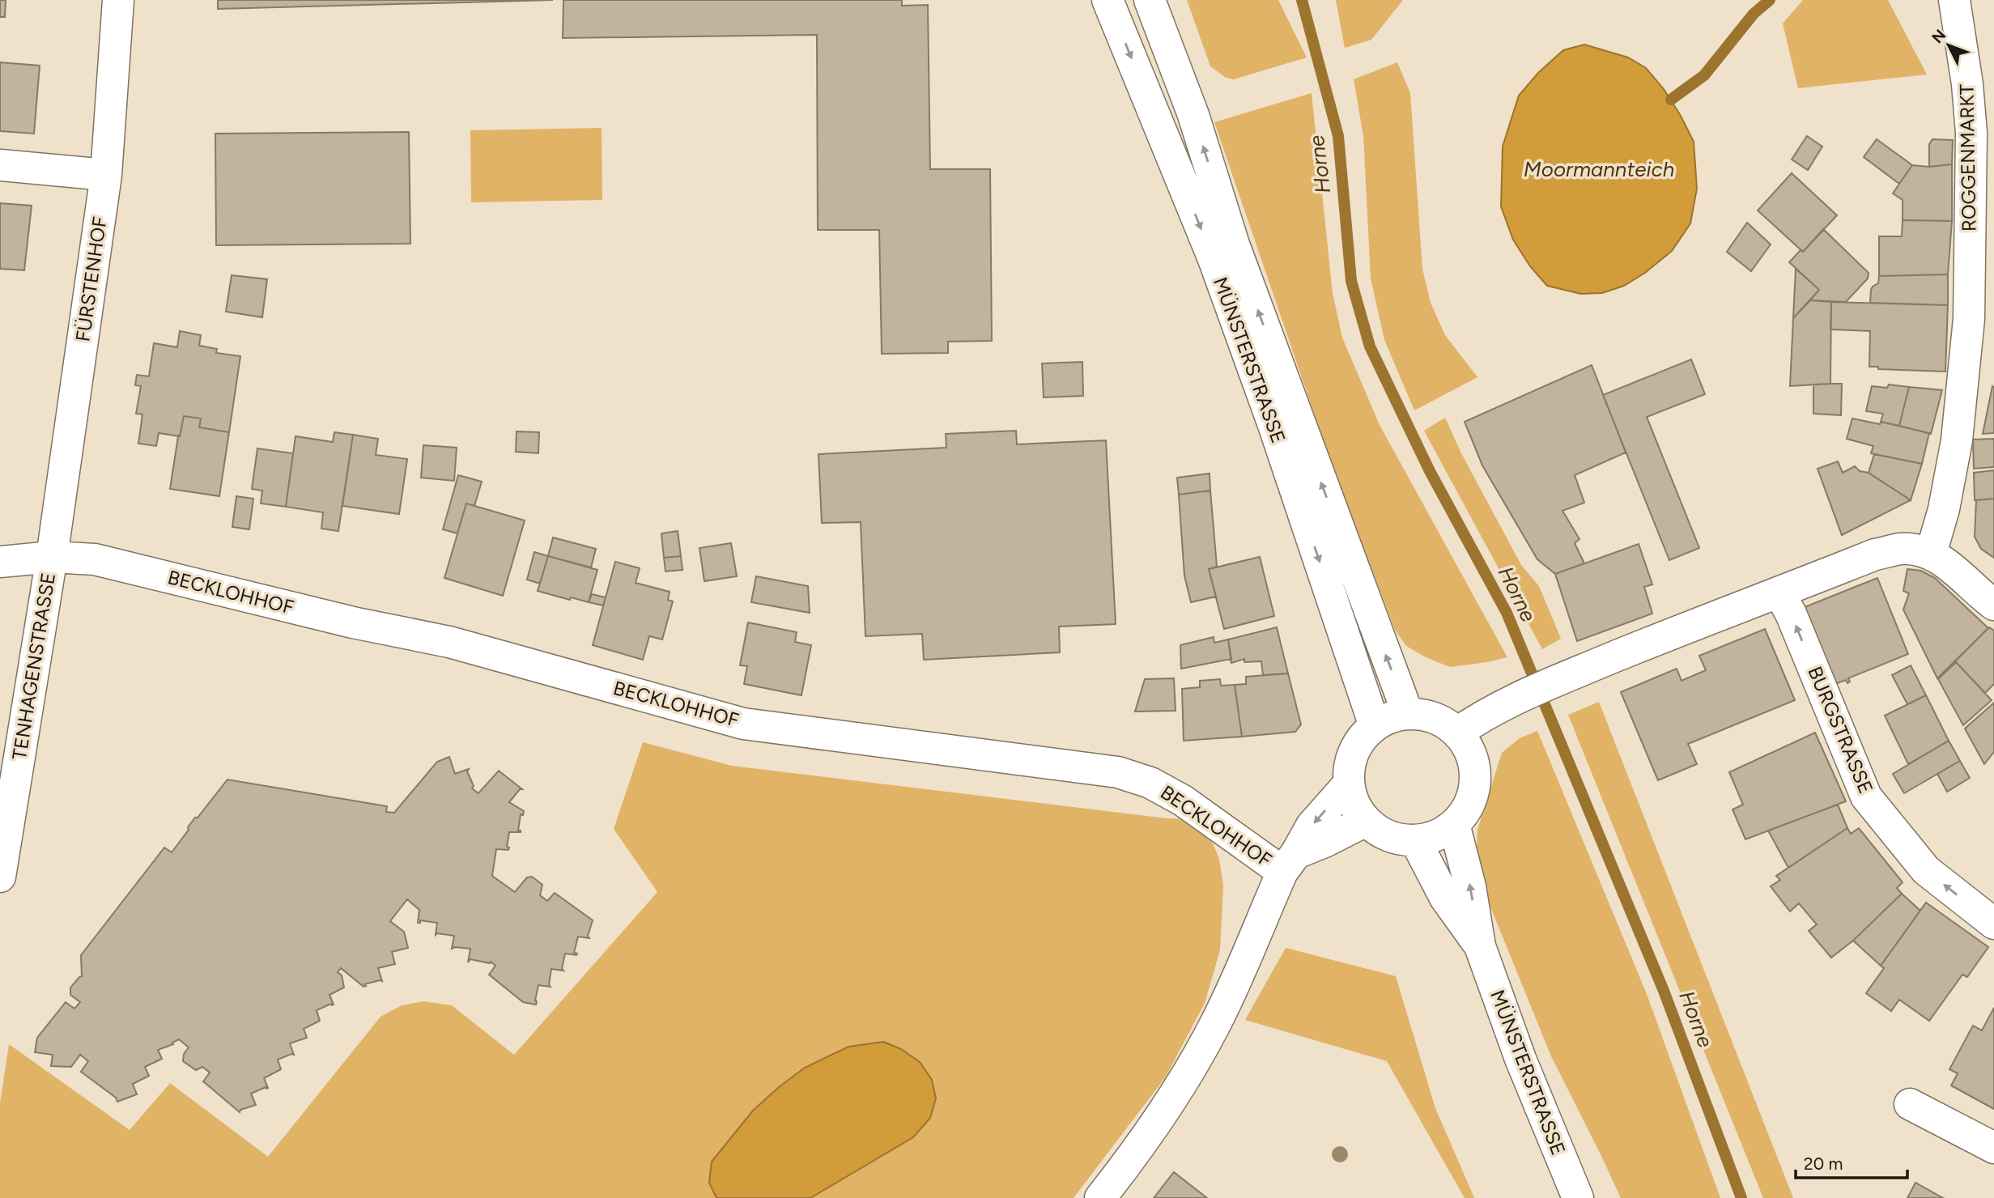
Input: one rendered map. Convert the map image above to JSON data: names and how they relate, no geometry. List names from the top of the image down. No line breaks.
{"streets":{"street":["ROGGENMARKT","FÜRSTENHOF","MÜNSTERSTRASSE","BECKLOHHOF","TENHAGENSTRASSE","BURGSTRASSE"]},"crossings":[["FÜRSTENHOF","BECKLOHHOF"],["FÜRSTENHOF","TENHAGENSTRASSE"],["MÜNSTERSTRASSE","BECKLOHHOF"],["BECKLOHHOF","TENHAGENSTRASSE"]],"one_way":["BURGSTRASSE"],"water":["Horne","Moormannteich"],"scale_bar":"20 m","north":"top left"}
